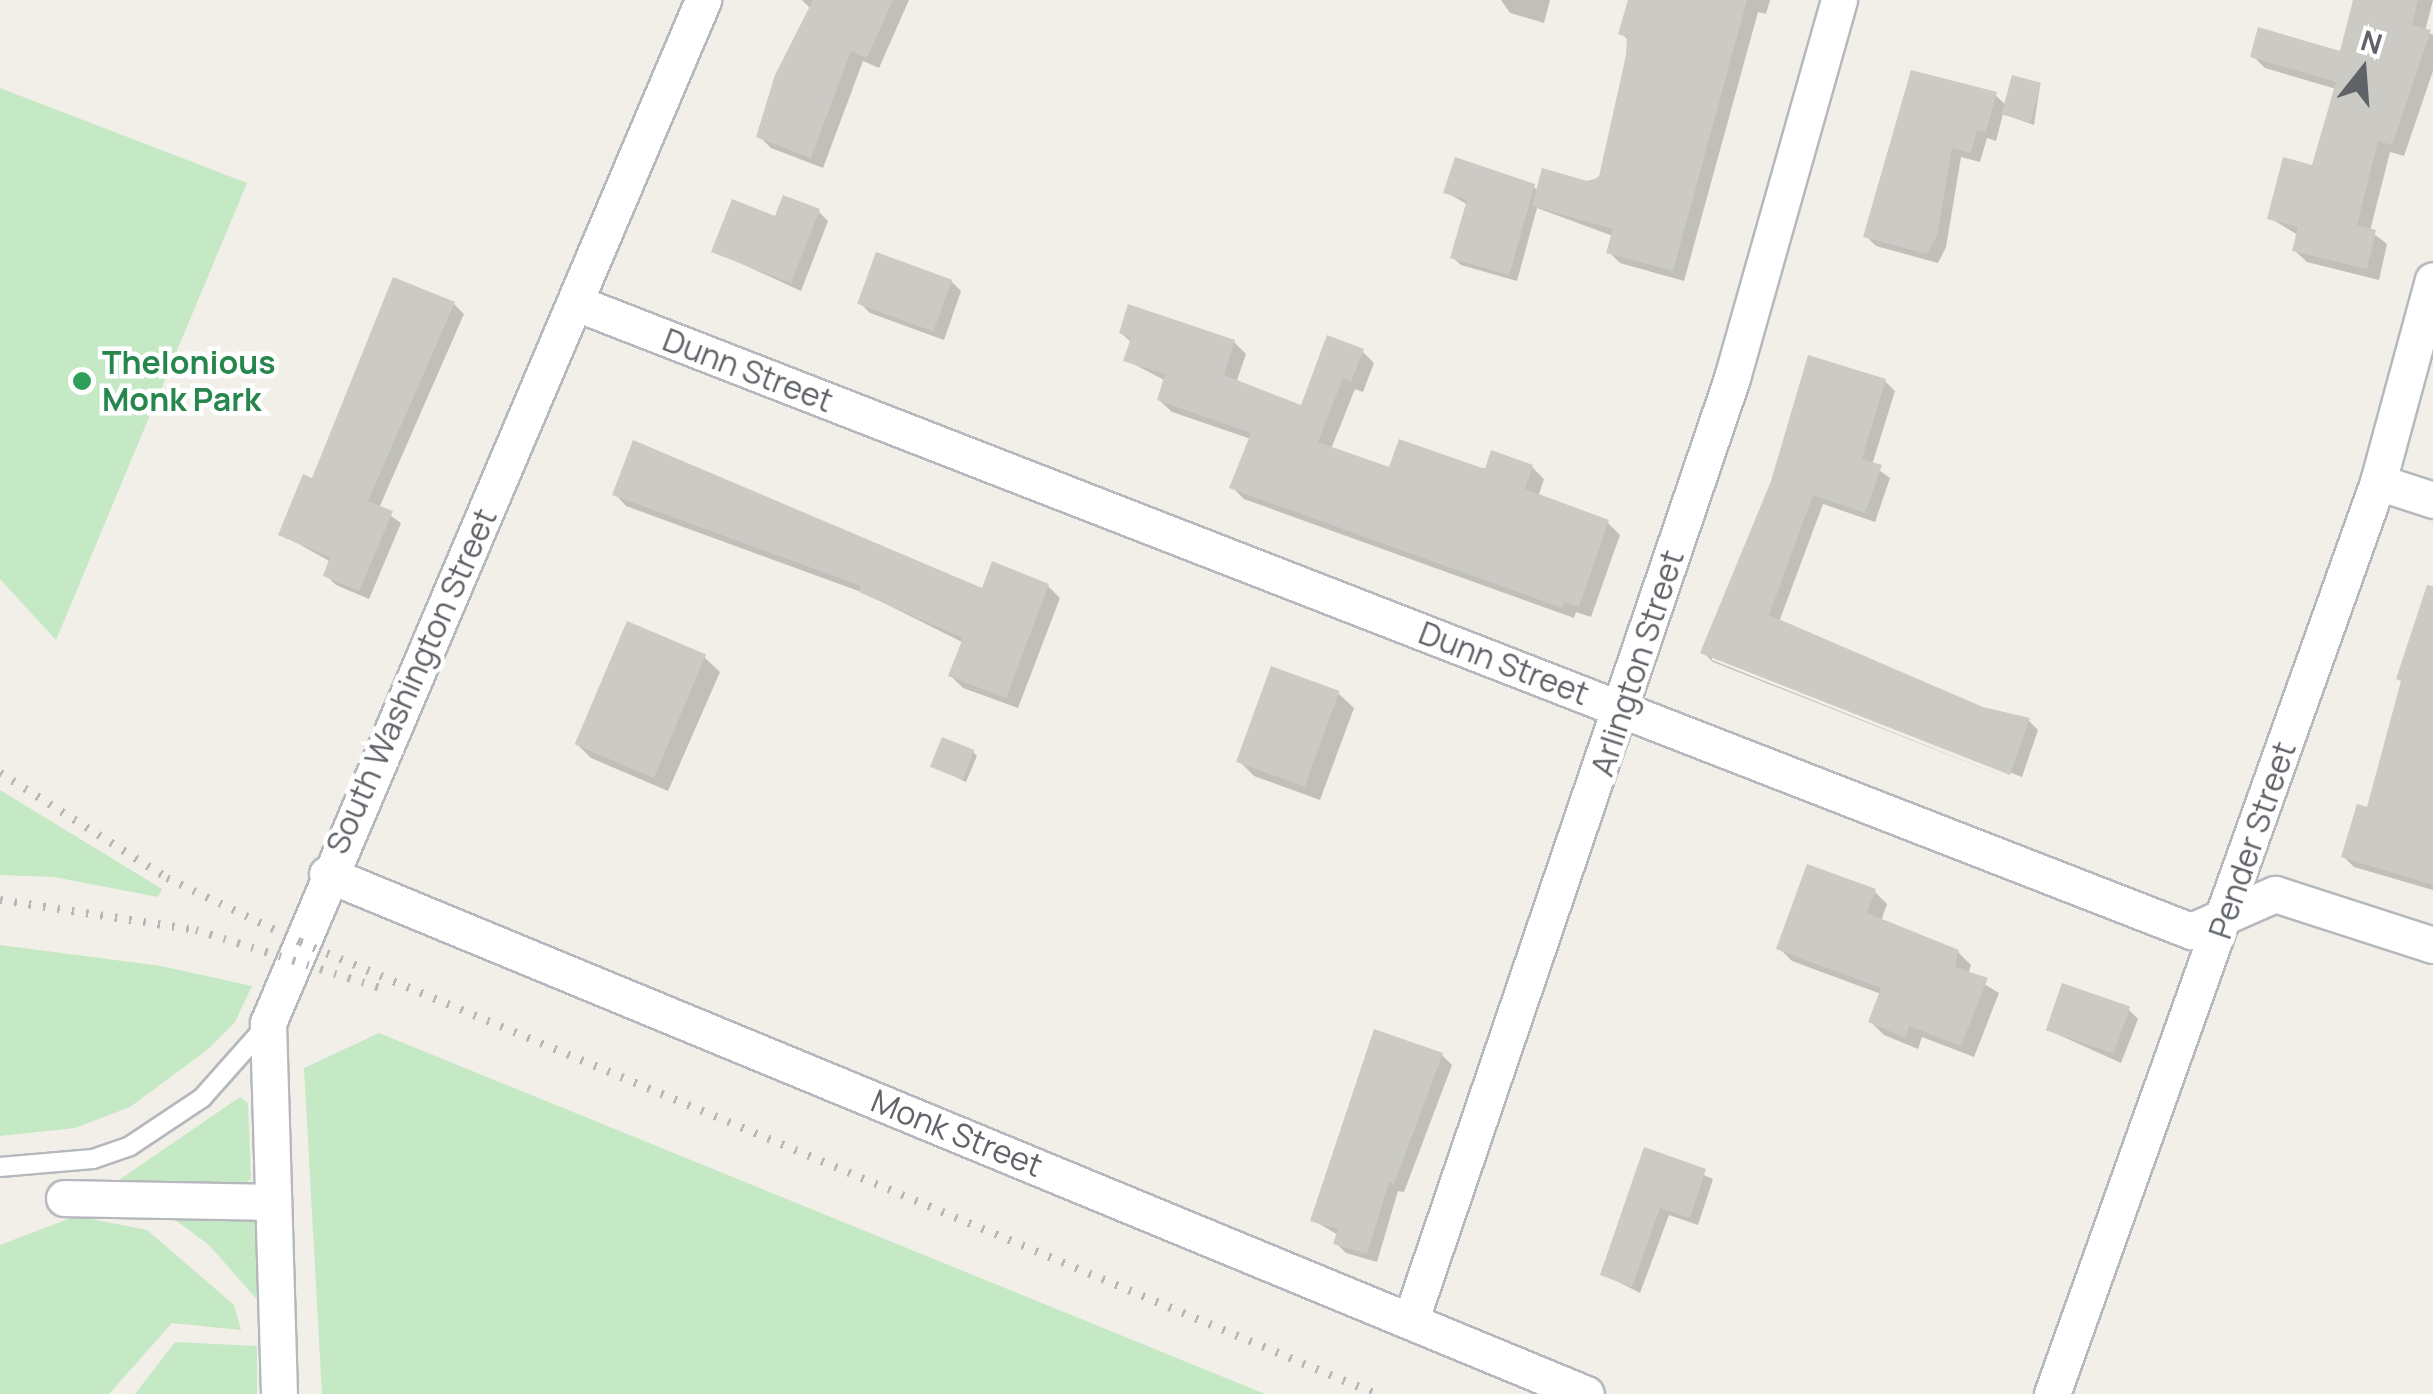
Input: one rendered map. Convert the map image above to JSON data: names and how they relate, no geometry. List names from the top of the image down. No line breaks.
{"streets":{"street":["Dunn Street","Arlington Street","South Washington Street","Pender Street","Monk Street"]},"crossings":[["Dunn Street","Arlington Street"],["Dunn Street","South Washington Street"],["Dunn Street","Pender Street"],["Arlington Street","Monk Street"],["South Washington Street","Monk Street"]],"places":["Thelonious Monk Park"],"north":"top"}
